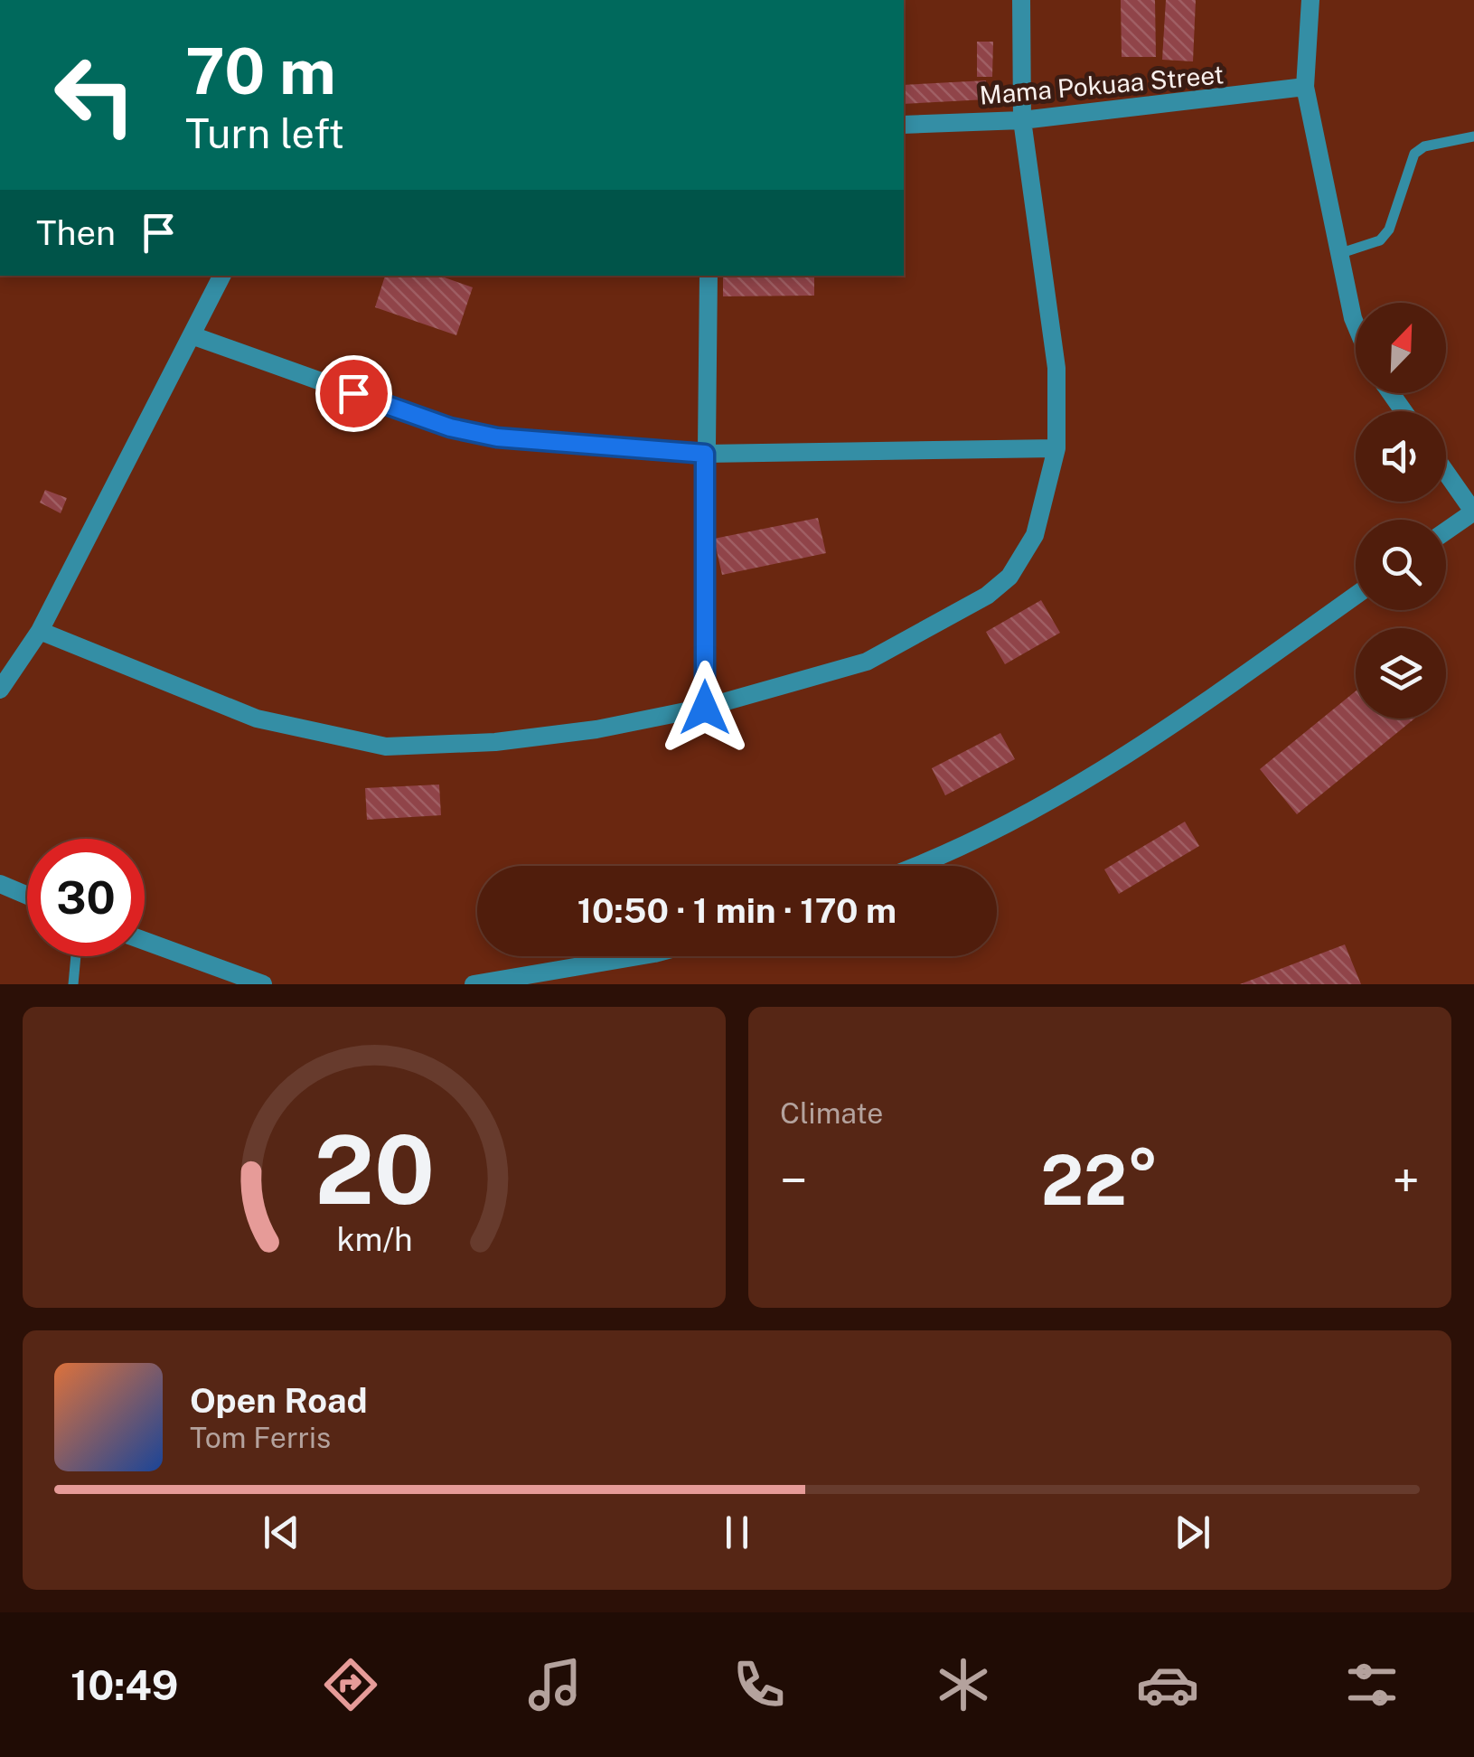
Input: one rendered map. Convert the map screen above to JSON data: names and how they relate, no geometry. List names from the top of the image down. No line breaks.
{"streets":{"street":["Mama Pokuaa Street"]},"north":"top right","page":{"turn":["70 m","Turn left"],"then":"Then","limit":"30","trip":"10:50 · 1 min · 170 m","tile":"Climate","heat":["−","22°","+"],"song":["Open Road","Tom Ferris"],"tabs":"10:49","gauge":["20","km/h"]}}
